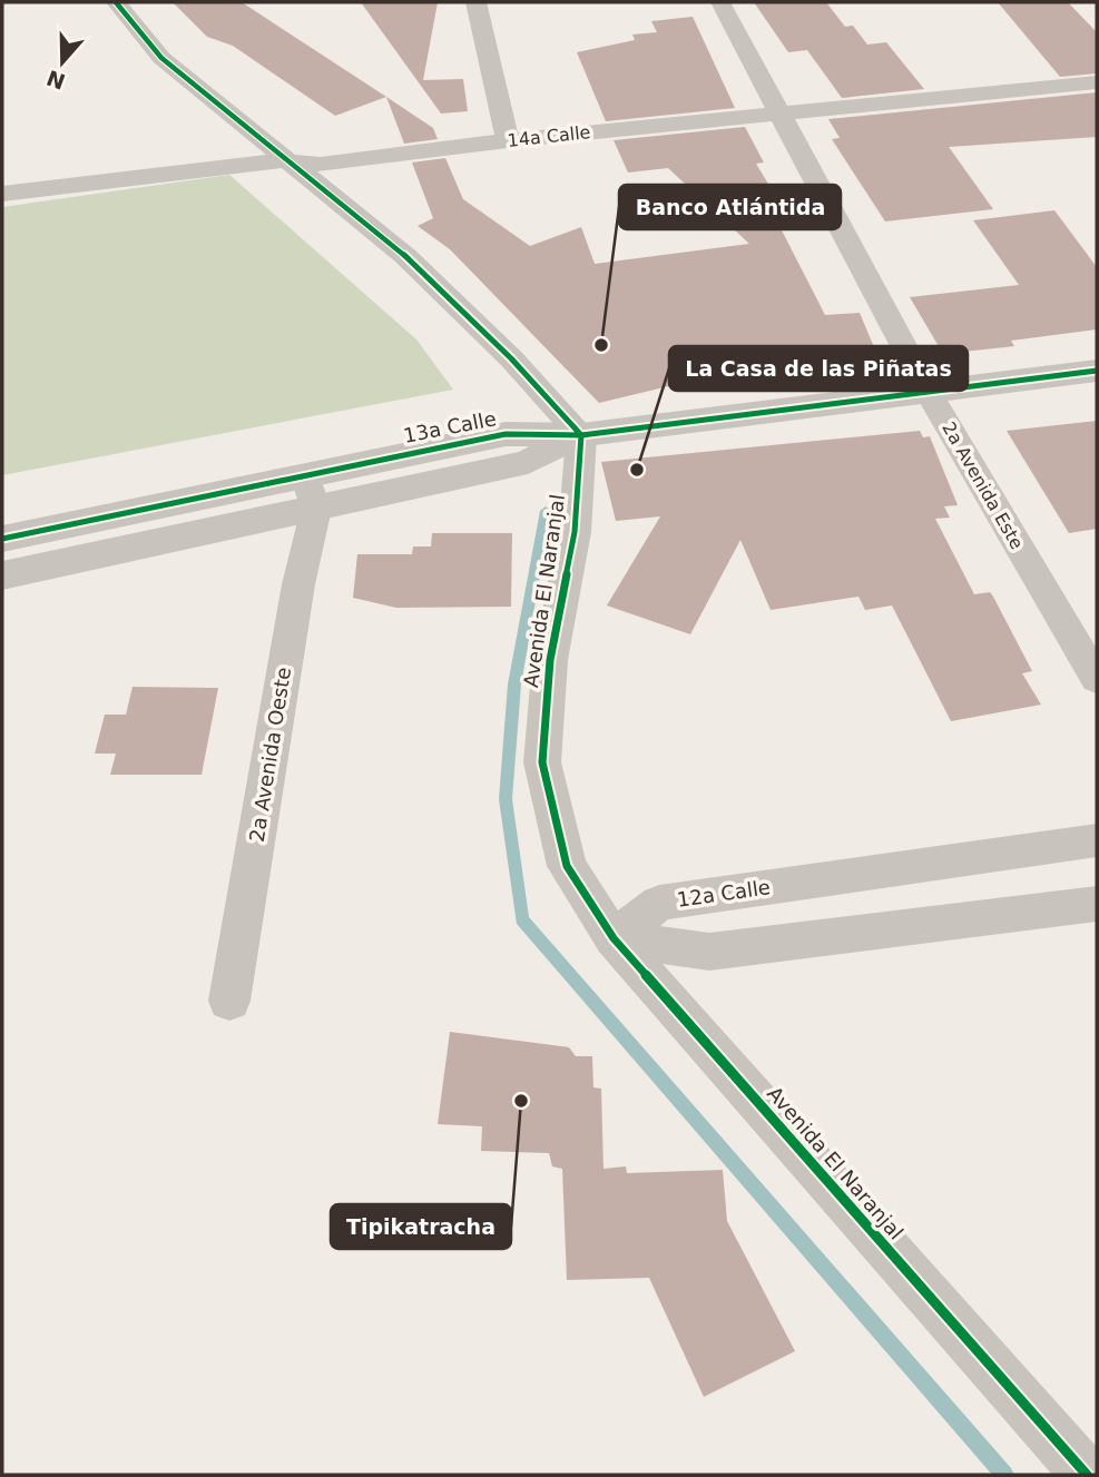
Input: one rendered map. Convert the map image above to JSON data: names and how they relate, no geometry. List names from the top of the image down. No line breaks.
{"streets":{"street":["14a Calle","2a Avenida Este","Avenida El Naranjal","2a Avenida Oeste","12a Calle"],"cycle path":["13a Calle"]},"crossings":[["14a Calle","2a Avenida Este"],["Avenida El Naranjal","12a Calle"]],"places":["Banco Atlántida","La Casa de las Piñatas","Tipikatracha"],"north":"bottom"}
